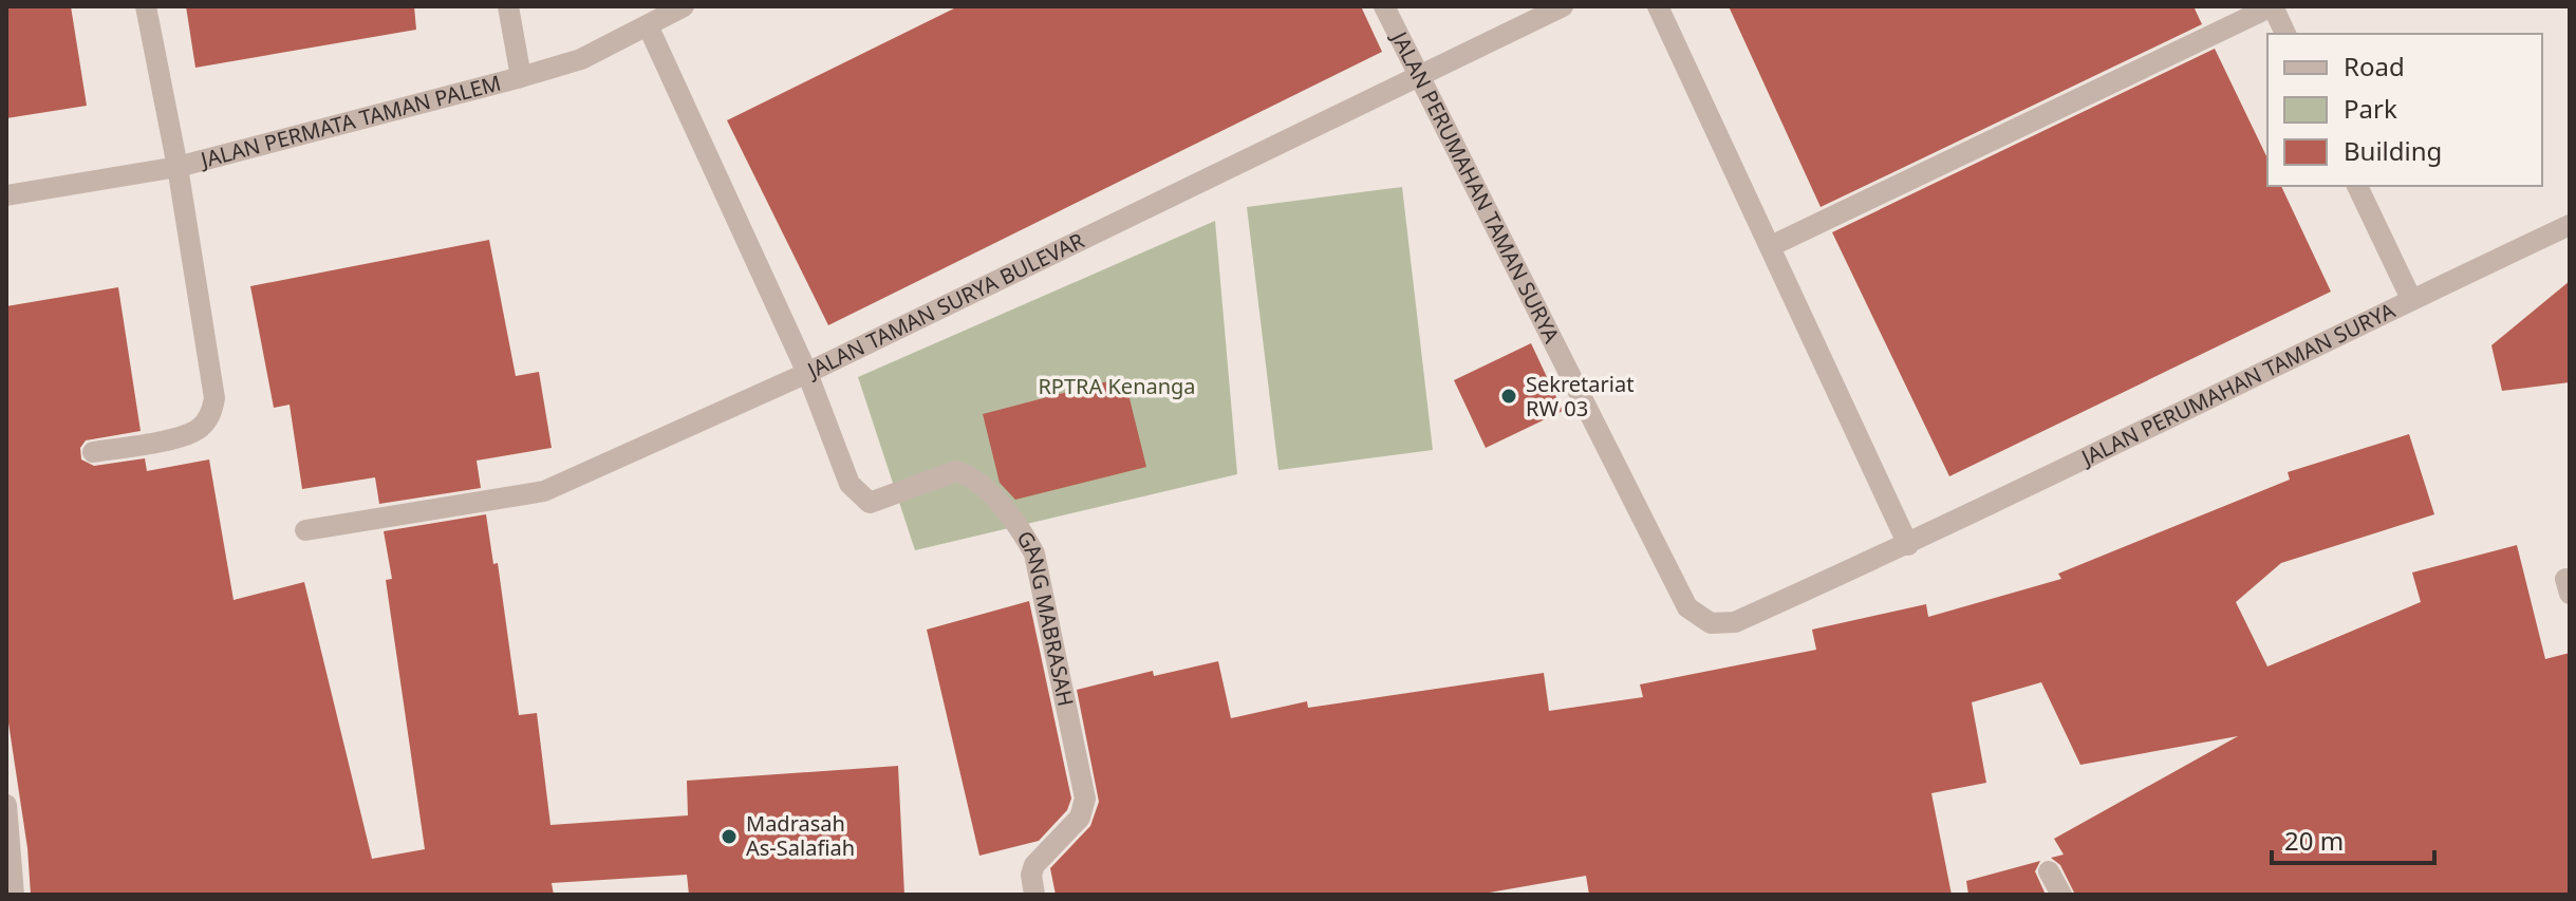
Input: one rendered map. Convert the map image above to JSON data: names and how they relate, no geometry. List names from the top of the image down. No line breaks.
{"streets":{"street":["JALAN PERMATA TAMAN PALEM","JALAN PERUMAHAN TAMAN SURYA","JALAN TAMAN SURYA BULEVAR","GANG MABRASAH"]},"crossings":[["JALAN PERUMAHAN TAMAN SURYA","JALAN TAMAN SURYA BULEVAR"],["JALAN TAMAN SURYA BULEVAR","GANG MABRASAH"]],"parks":["RPTRA Kenanga"],"places":["Sekretariat RW 03","Madrasah As-Salafiah"],"legend":["Road","Park","Building"],"scale_bar":"20 m"}
